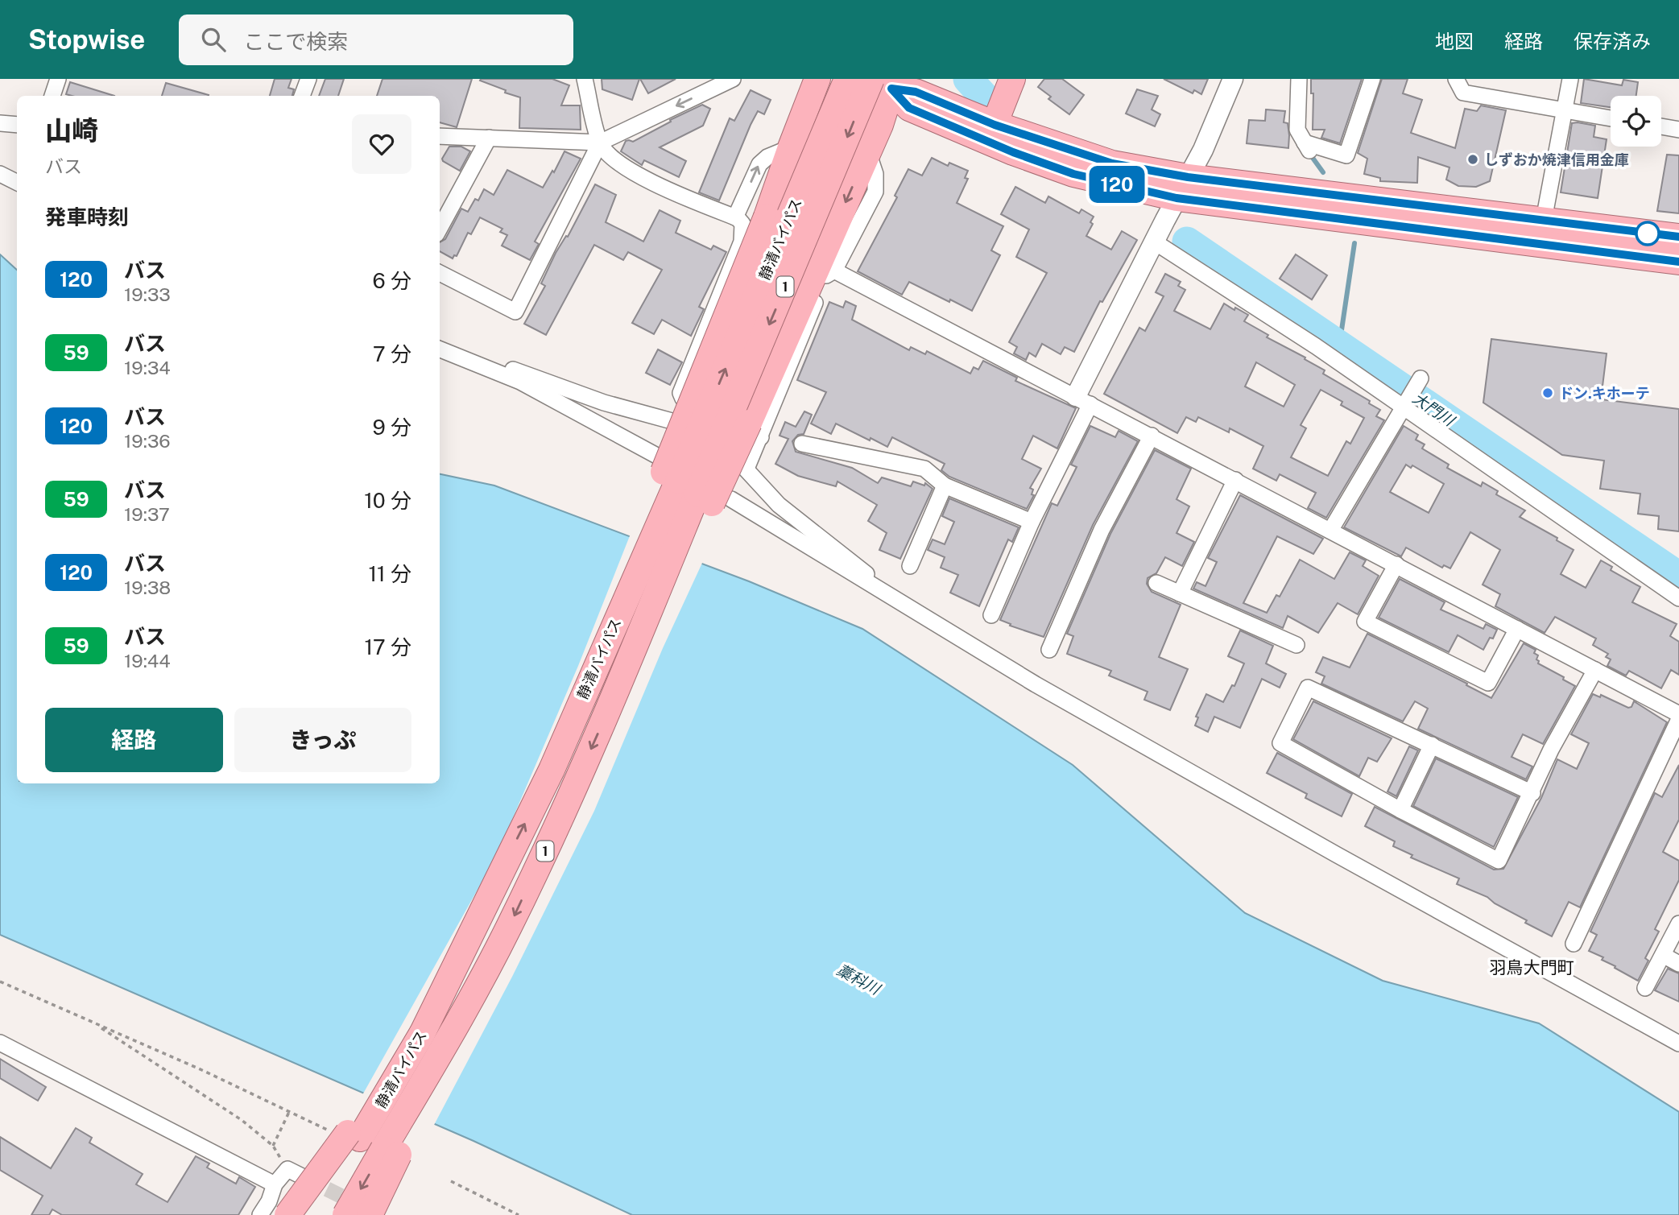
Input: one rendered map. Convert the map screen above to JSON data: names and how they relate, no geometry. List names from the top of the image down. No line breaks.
{"streets":{"highway":["静清バイパス","1"]},"crossings":[["静清バイパス","1"]],"districts":["羽鳥大門町"],"water":["大門川","藁科川"],"places":["しずおか焼津信用金庫","ドン.キホーテ"],"lines":["bus line 120"],"page":{"header":"Stopwise","search":"ここで検索","nav":["地図","経路","保存済み"],"on_map":"120","heading":[["山崎","バス"],"発車時刻"],"list":[{"mark":"120","name":"バス","note":"19:33","value":"6 分"},{"mark":"59","name":"バス","note":"19:34","value":"7 分"},{"mark":"120","name":"バス","note":"19:36","value":"9 分"},{"mark":"59","name":"バス","note":"19:37","value":"10 分"},{"mark":"120","name":"バス","note":"19:38","value":"11 分"},{"mark":"59","name":"バス","note":"19:44","value":"17 分"}],"buttons":["経路","きっぷ"]}}
